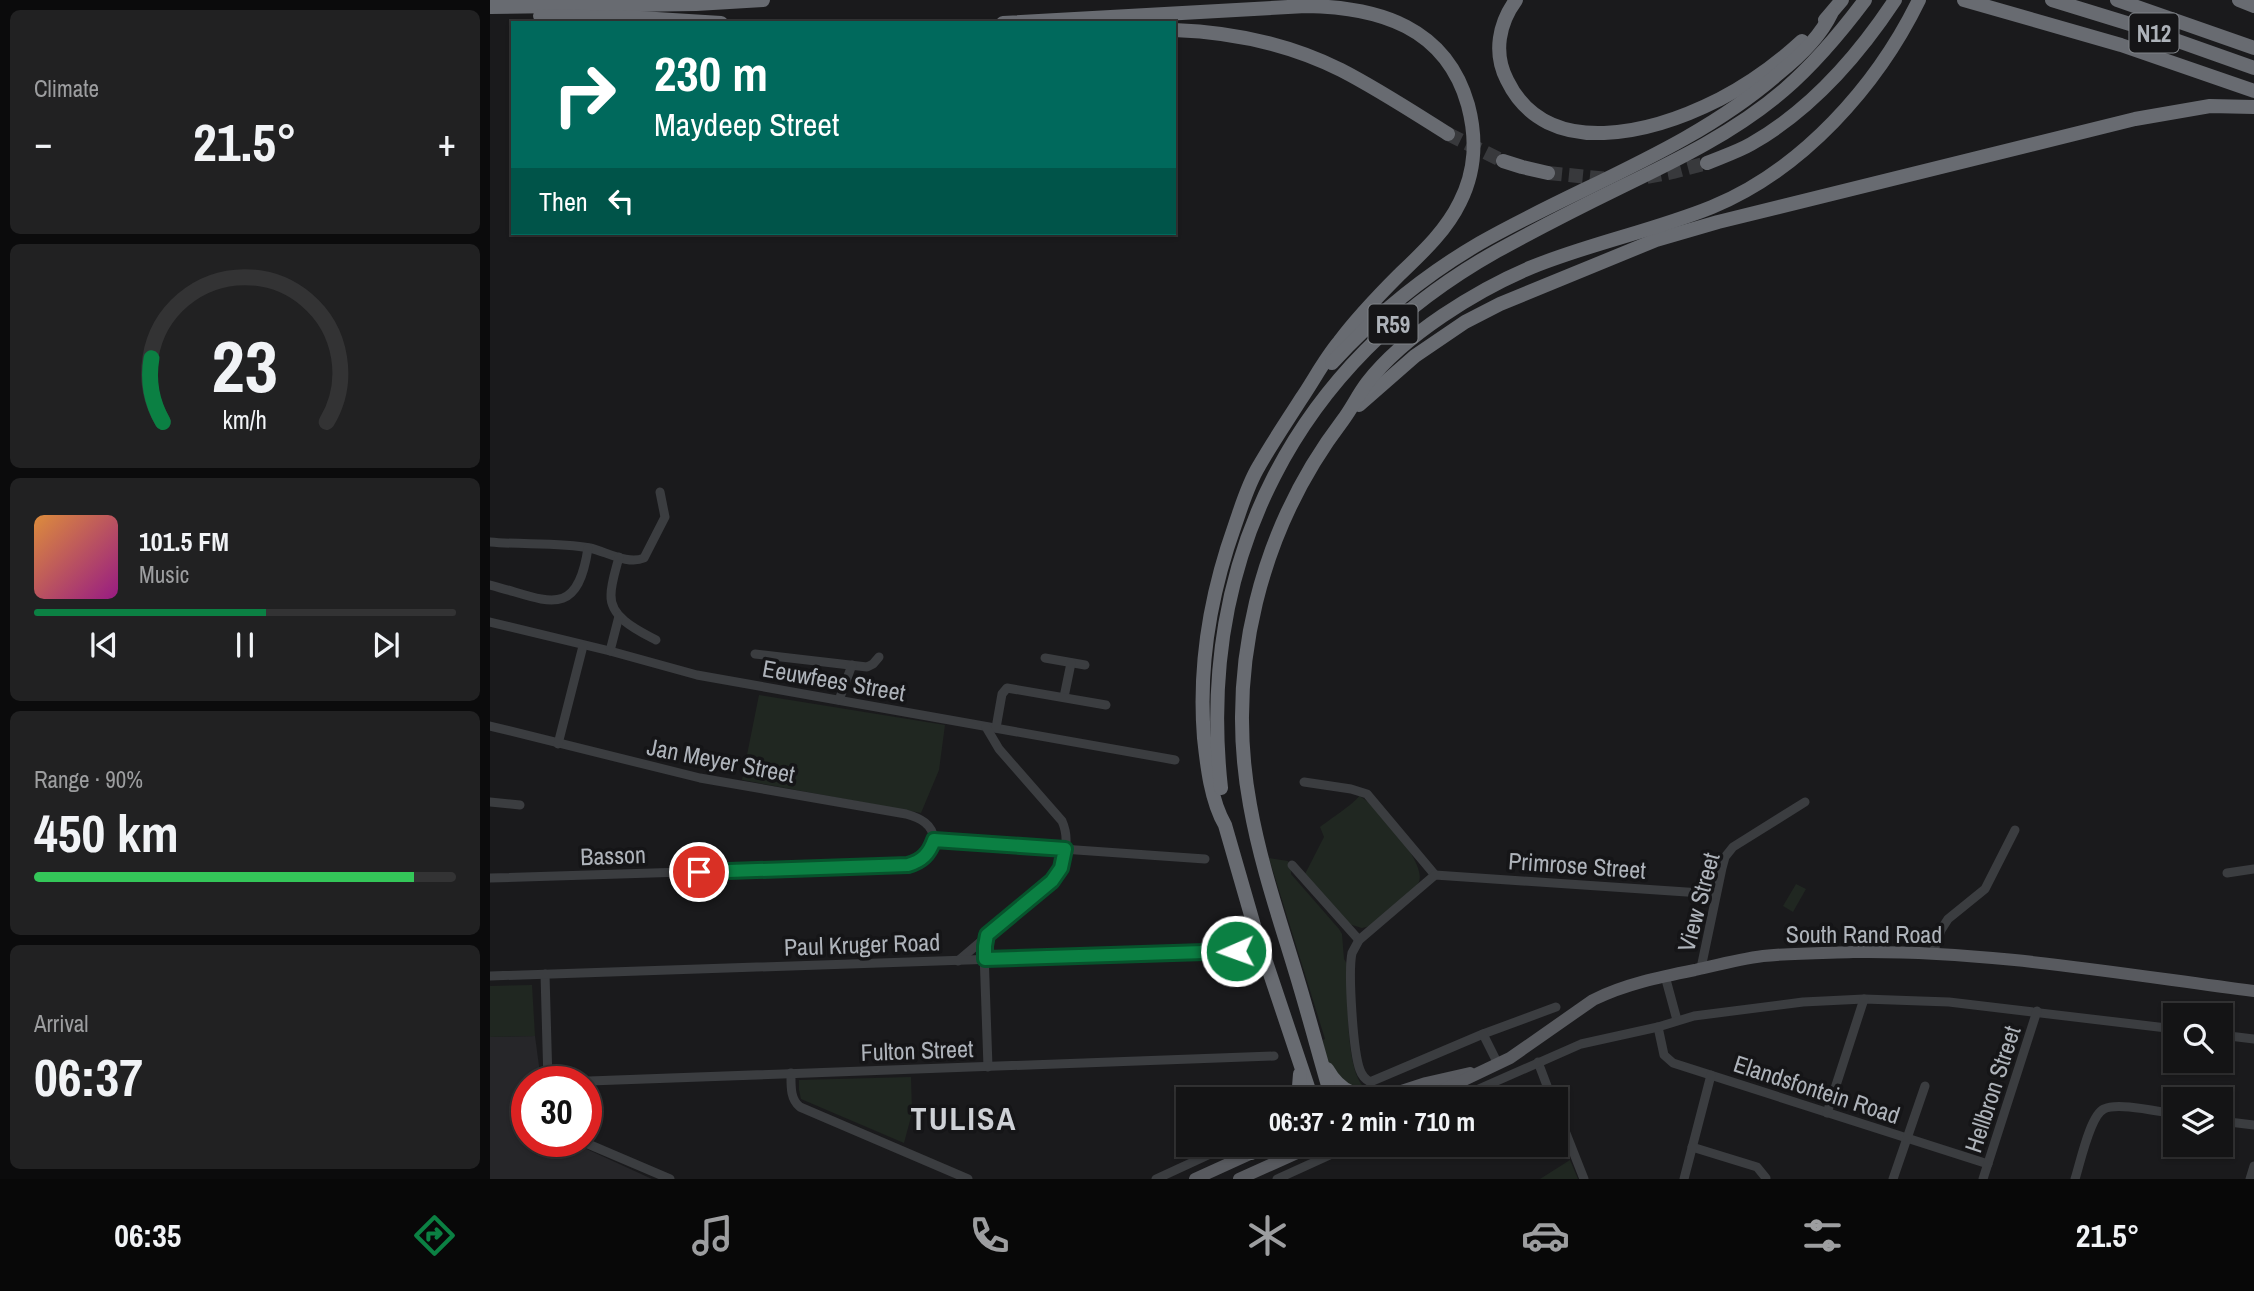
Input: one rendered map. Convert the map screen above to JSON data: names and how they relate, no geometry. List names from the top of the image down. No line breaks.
{"streets":{"highway":["N12","R59"],"main road":["South Rand Road"],"street":["Eeuwfees Street","Jan Meyer Street","Basson","Primrose Street","View Street","Paul Kruger Road","Fulton Street","Elandsfontein Road","Hellbron Street"]},"crossings":[["Jan Meyer Street","Basson"],["Primrose Street","View Street"],["View Street","South Rand Road"],["Elandsfontein Road","Hellbron Street"]],"districts":["TULISA"],"page":{"tile":["Climate",["Range · 90%","450 km"],["Arrival","06:37"]],"turn":["230 m","Maydeep Street"],"heat":["−","21.5°","+"],"then":"Then","song":["101.5 FM","Music"],"limit":"30","trip":"06:37 · 2 min · 710 m","tabs":["06:35","21.5°"],"gauge":["23","km/h"]}}
